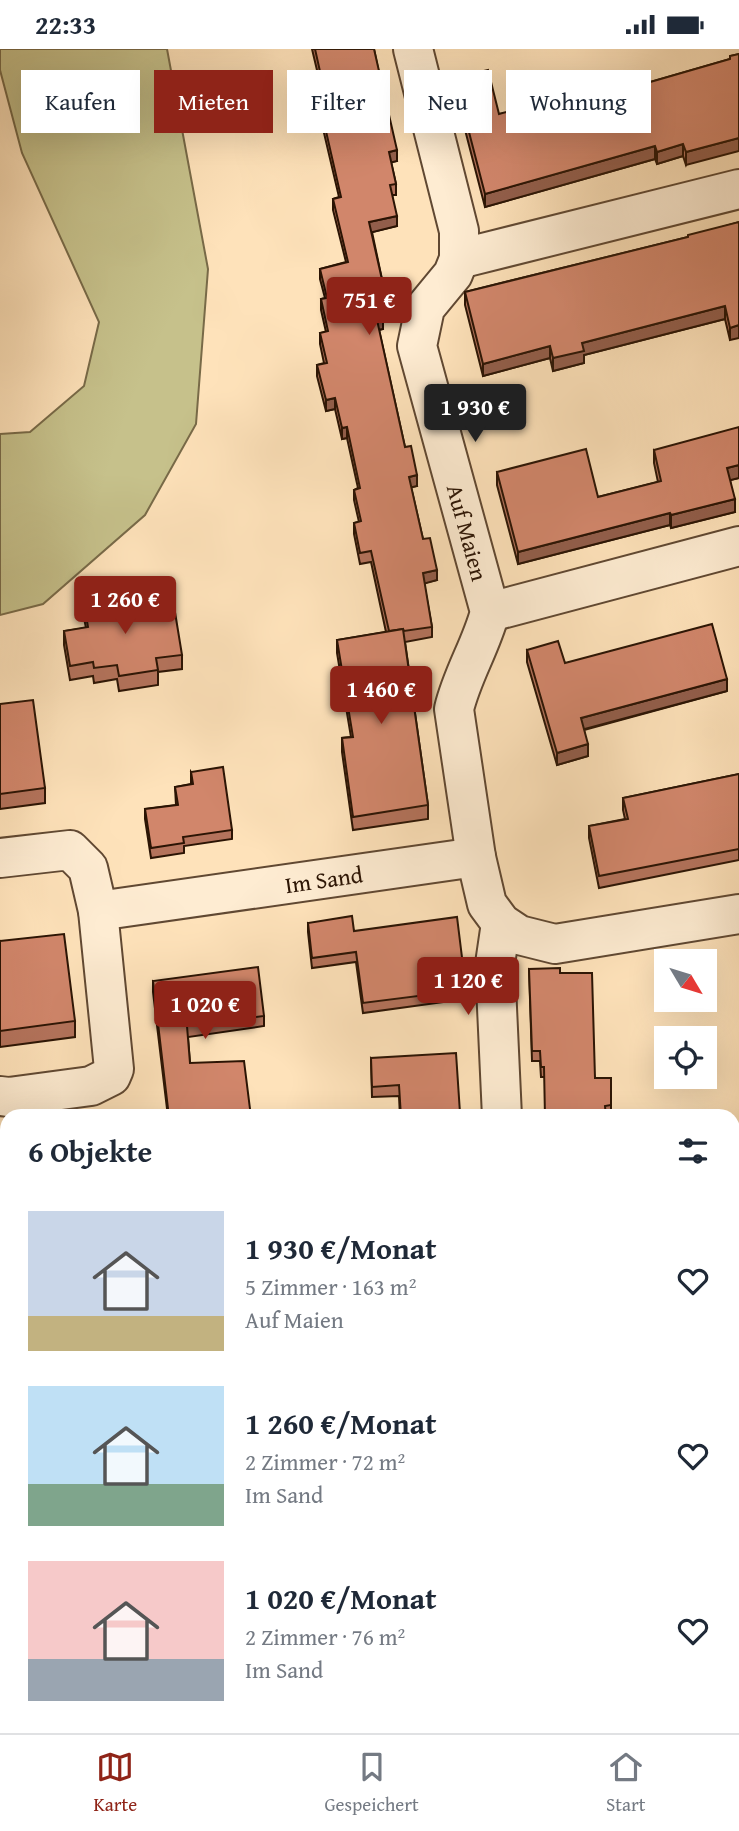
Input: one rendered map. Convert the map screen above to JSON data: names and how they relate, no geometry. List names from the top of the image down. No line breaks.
{"streets":{"street":["Auf Maien","Im Sand"]},"crossings":[["Auf Maien","Im Sand"]],"north":"bottom right","page":{"status":"22:33","chip":["Kaufen","Mieten","Filter","Neu","Wohnung"],"price":["751 €","1 930 €","1 260 €","1 460 €","1 120 €","1 020 €"],"heading":"6 Objekte","list":[{"name":"1 930 €/Monat","note":"5 Zimmer · 163 m² · Auf Maien"},{"name":"1 260 €/Monat","note":"2 Zimmer · 72 m² · Im Sand"},{"name":"1 020 €/Monat","note":"2 Zimmer · 76 m² · Im Sand"}],"tabs":["Karte","Gespeichert","Start"]}}
